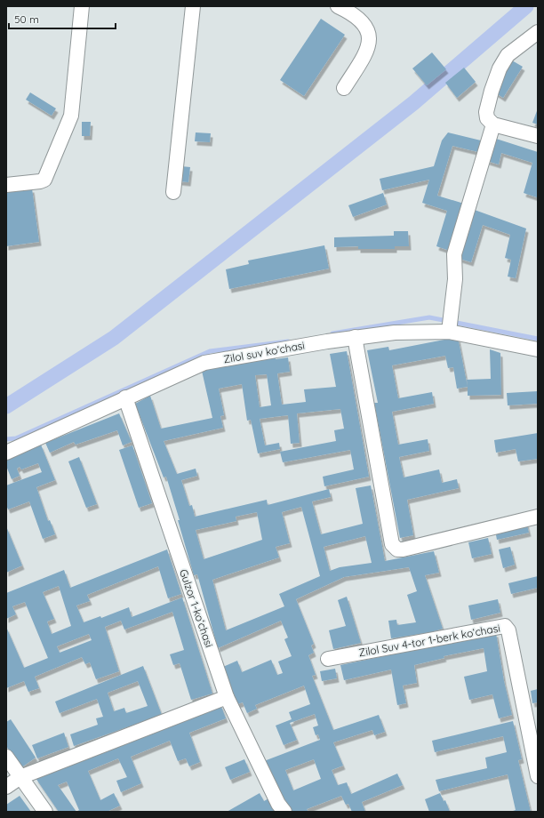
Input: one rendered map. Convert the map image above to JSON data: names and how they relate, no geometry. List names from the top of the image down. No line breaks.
{"streets":{"street":["Zilol suv koʻchasi","Gulzor 1-koʻchasi","Zilol Suv 4-tor 1-berk koʻchasi"]},"crossings":[["Zilol suv koʻchasi","Gulzor 1-koʻchasi"]],"scale_bar":"50 m"}
